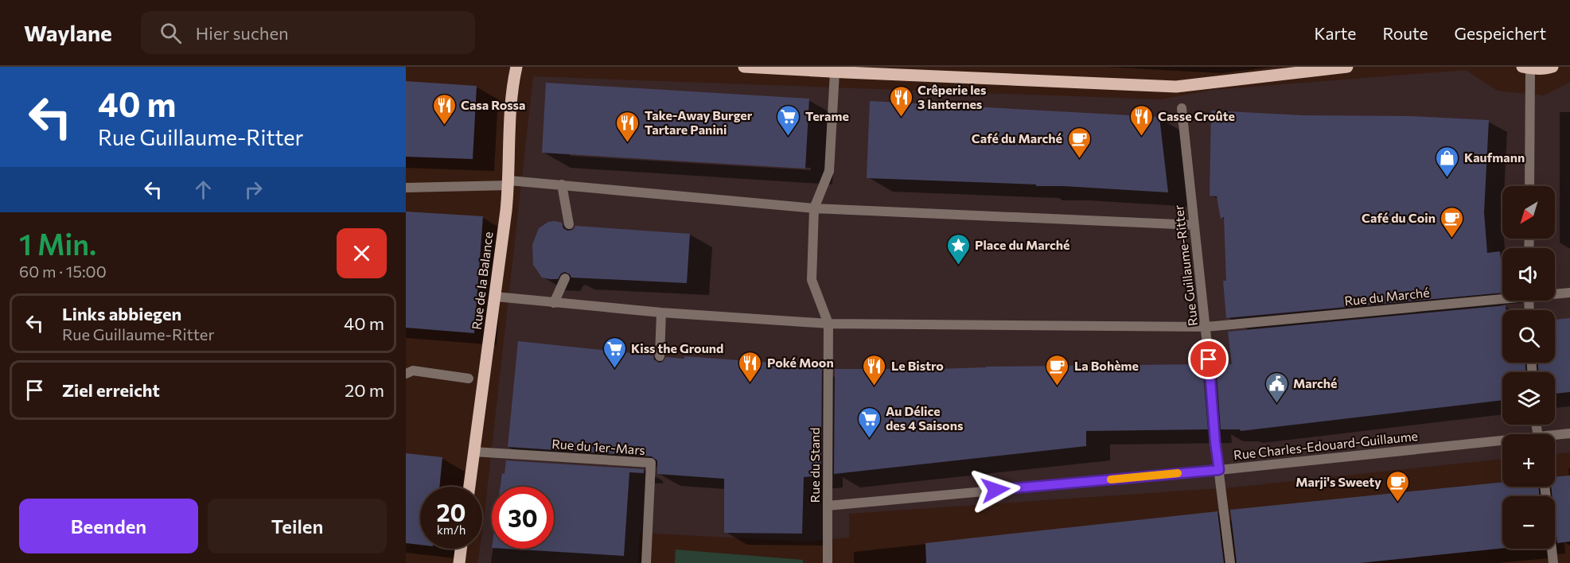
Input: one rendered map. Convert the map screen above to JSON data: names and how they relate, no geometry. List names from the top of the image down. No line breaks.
{"streets":{"main road":["Rue de la Balance"],"street":["Rue Guillaume-Ritter","Rue du Marché","Rue Charles-Edouard-Guillaume","Rue du 1er-Mars","Rue du Stand"]},"crossings":[["Rue Guillaume-Ritter","Rue du Marché"],["Rue Guillaume-Ritter","Rue Charles-Edouard-Guillaume"],["Rue de la Balance","Rue du Marché"],["Rue de la Balance","Rue du 1er-Mars"],["Rue du Marché","Rue du Stand"],["Rue Charles-Edouard-Guillaume","Rue du Stand"]],"places":{"restaurant":["Crêperie les 3 lanternes","Casa Rossa","Casse Croûte","Take-Away Burger Tartare Panini","Poké Moon","Le Bistro"],"supermarket":["Terame","Kiss the Ground","Au Délice des 4 Saisons"],"cafe":["Café du Marché","Café du Coin","La Bohème","Marji's Sweety"],"shop":["Kaufmann"],"place":["Place du Marché"],"public building":["Marché"]},"north":"bottom left","page":{"header":"Waylane","search":"Hier suchen","nav":["Karte","Route","Gespeichert"],"turn":["40 m","Rue Guillaume-Ritter"],"map_buttons":["+","−"],"heading":["1 Min.","60 m · 15:00"],"list":[{"name":"Links abbiegen","note":"Rue Guillaume-Ritter","value":"40 m"},{"name":"Ziel erreicht","value":"20 m"}],"speed":"20 km/h","limit":"30","buttons":["Beenden","Teilen"]}}
